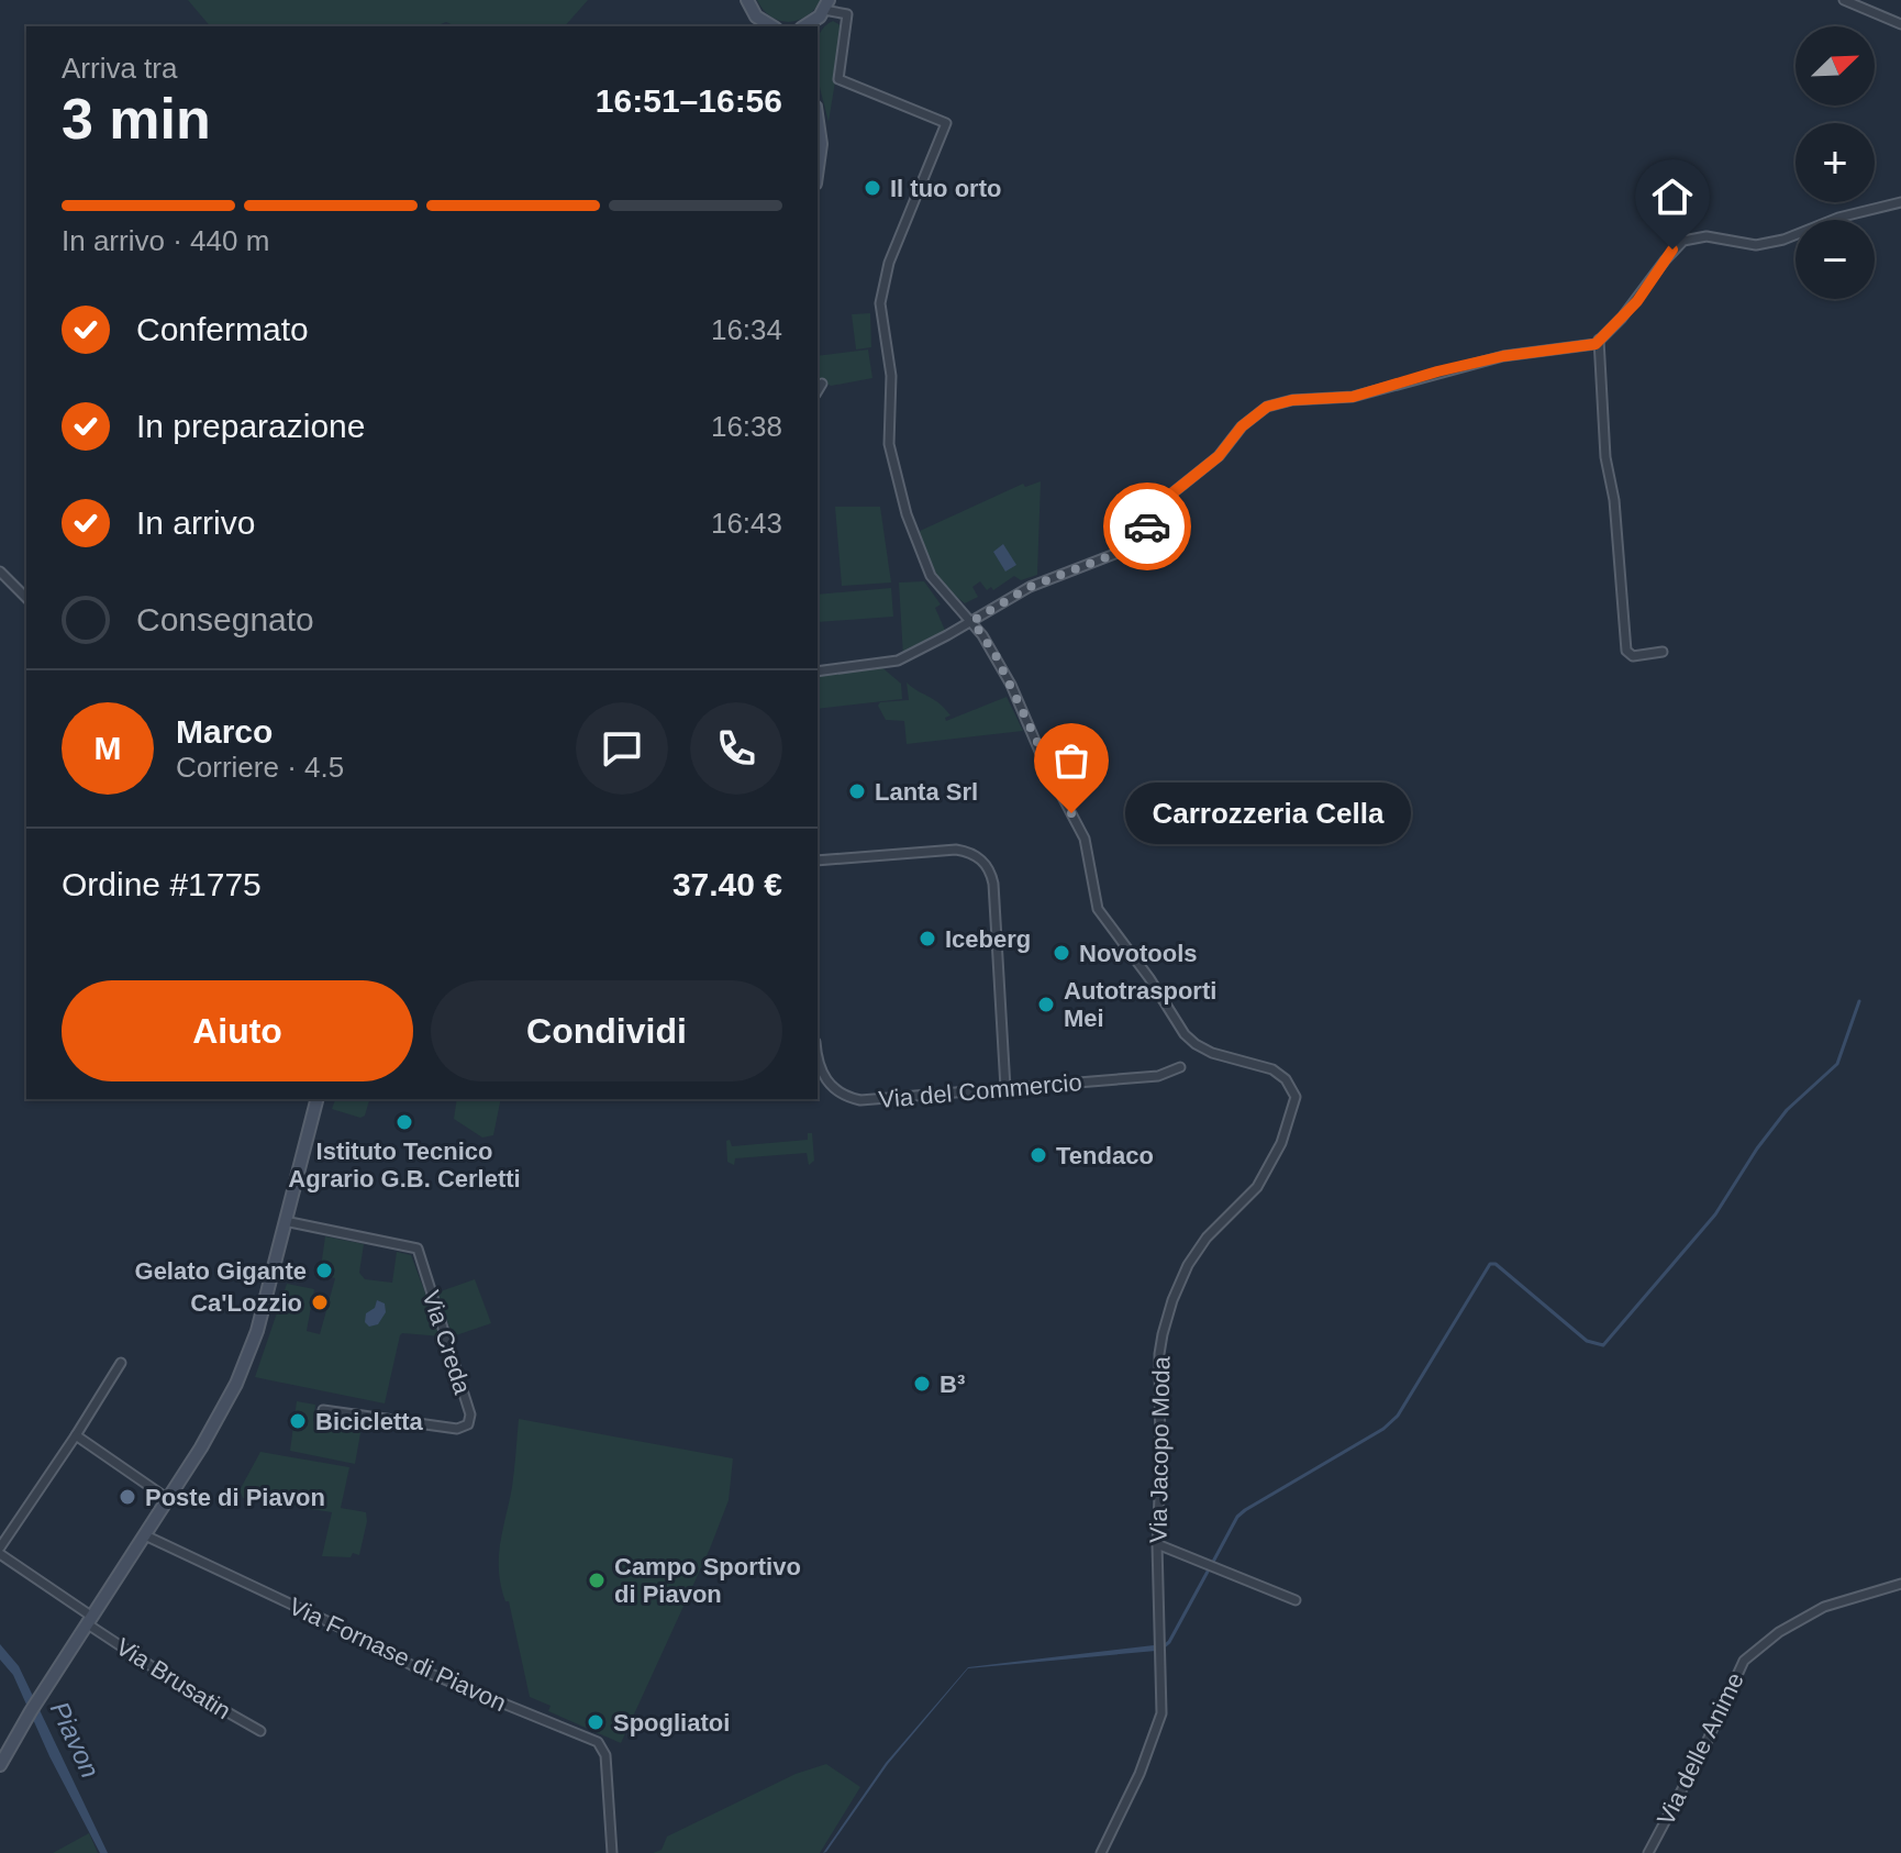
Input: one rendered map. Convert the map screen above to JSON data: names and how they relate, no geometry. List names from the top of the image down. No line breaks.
{"streets":{"street":["Via del Commercio","Via Creda","Via Jacopo Moda","Via Fornase di Piavon","Via Brusatin","Via delle Anime"]},"water":["Piavon"],"places":["Il tuo orto","Lanta Srl","Carrozzeria Cella","Iceberg","Novotools","Autotrasporti Mei","Istituto Tecnico Agrario G.B. Cerletti","Tendaco","Gelato Gigante","Ca'Lozzio","B³","Bicicletta","Poste di Piavon","Campo Sportivo di Piavon","Spogliatoi"],"north":"top right","page":{"map_buttons":["+","−"],"heading":["3 min","Arriva tra","16:51–16:56"],"panel":["Marco","Corriere · 4.5","Ordine #1775","37.40 €"],"bar":"In arrivo · 440 m","list":[["Confermato","16:34"],["In preparazione","16:38"],["In arrivo","16:43"],"Consegnato"],"round":"M","bubble":"Carrozzeria Cella","buttons":["Aiuto","Condividi"]}}
